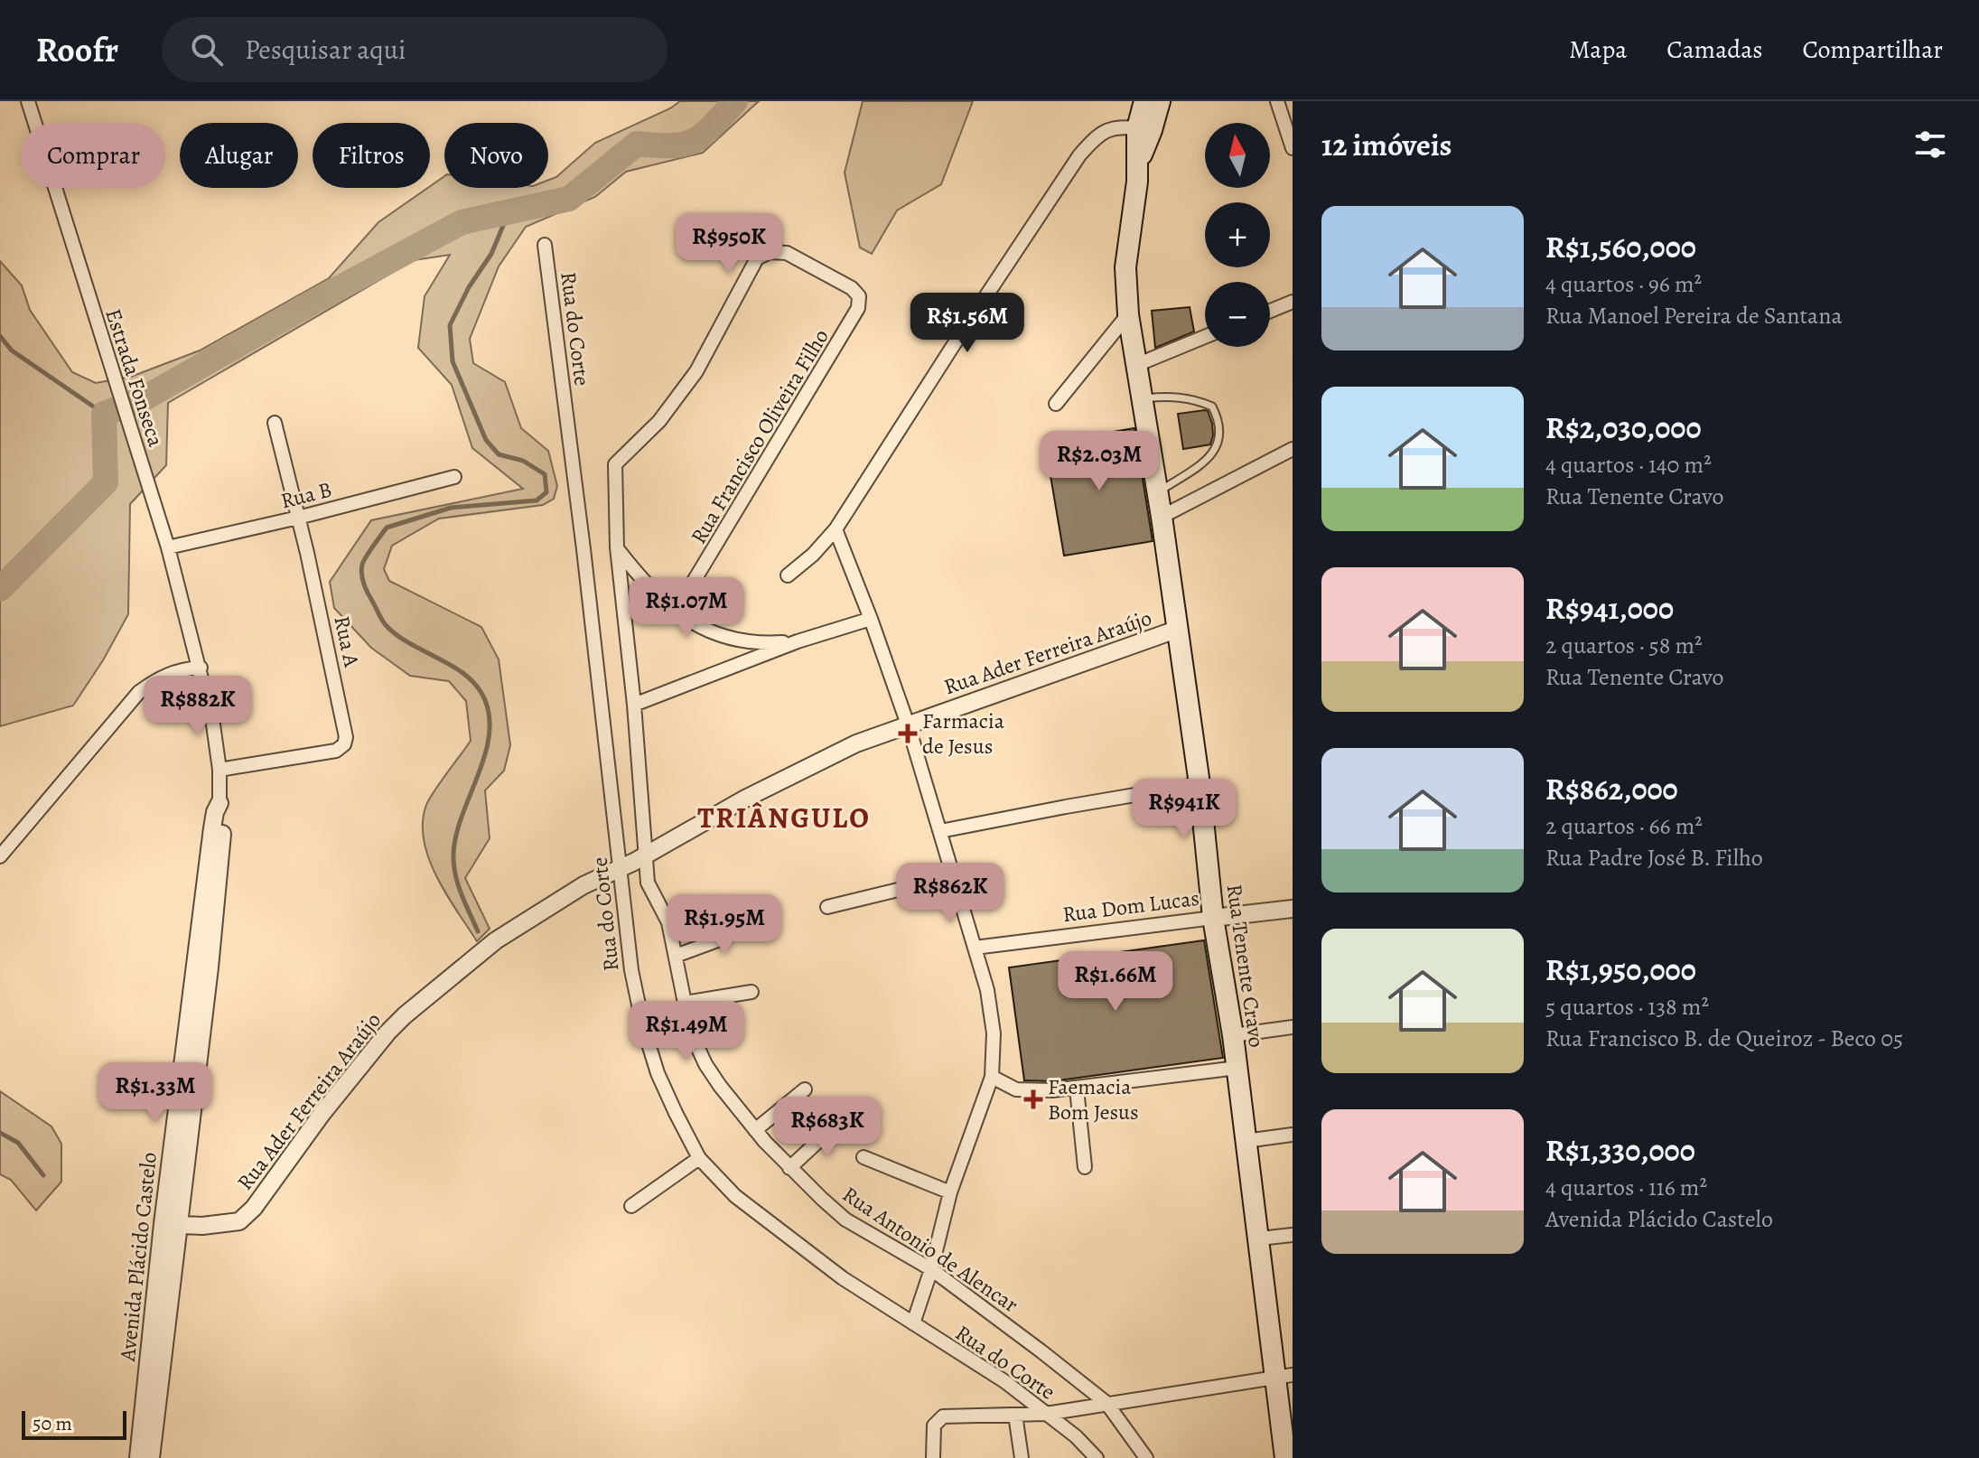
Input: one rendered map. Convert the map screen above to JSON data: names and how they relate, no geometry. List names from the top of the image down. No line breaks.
{"streets":{"main road":["Rua Tenente Cravo"],"street":["Rua do Corte","Estrada Fonseca","Rua Francisco Oliveira Filho","Rua B","Rua A","Rua Ader Ferreira Araújo","Rua Dom Lucas","Rua Antonio de Alencar","Avenida Plácido Castelo"]},"crossings":[["Rua do Corte","Rua Ader Ferreira Araújo"],["Estrada Fonseca","Rua B"],["Estrada Fonseca","Avenida Plácido Castelo"],["Rua Francisco Oliveira Filho","Rua Antonio de Alencar"],["Rua B","Rua A"],["Rua A","Avenida Plácido Castelo"],["Rua Ader Ferreira Araújo","Rua Tenente Cravo"],["Rua Ader Ferreira Araújo","Rua Antonio de Alencar"],["Rua Ader Ferreira Araújo","Avenida Plácido Castelo"],["Rua Dom Lucas","Rua Tenente Cravo"]],"districts":["TRIÂNGULO"],"places":{"health":["Farmacia de Jesus","Faemacia Bom Jesus"]},"scale_bar":"50 m","north":"top","page":{"header":"Roofr","search":"Pesquisar aqui","nav":["Mapa","Camadas","Compartilhar"],"heading":"12 imóveis","map_buttons":["+","−"],"chip":["Comprar","Alugar","Filtros","Novo"],"list":[{"name":"R$1,560,000","note":"4 quartos · 96 m² · Rua Manoel Pereira de Santana"},{"name":"R$2,030,000","note":"4 quartos · 140 m² · Rua Tenente Cravo"},{"name":"R$941,000","note":"2 quartos · 58 m² · Rua Tenente Cravo"},{"name":"R$862,000","note":"2 quartos · 66 m² · Rua Padre José B. Filho"},{"name":"R$1,950,000","note":"5 quartos · 138 m² · Rua Francisco B. de Queiroz - Beco 05"},{"name":"R$1,330,000","note":"4 quartos · 116 m² · Avenida Plácido Castelo"}],"price":["R$950K","R$1.56M","R$2.03M","R$1.07M","R$882K","R$941K","R$862K","R$1.95M","R$1.66M","R$1.49M","R$1.33M","R$683K"],"scale":"50 m"}}
